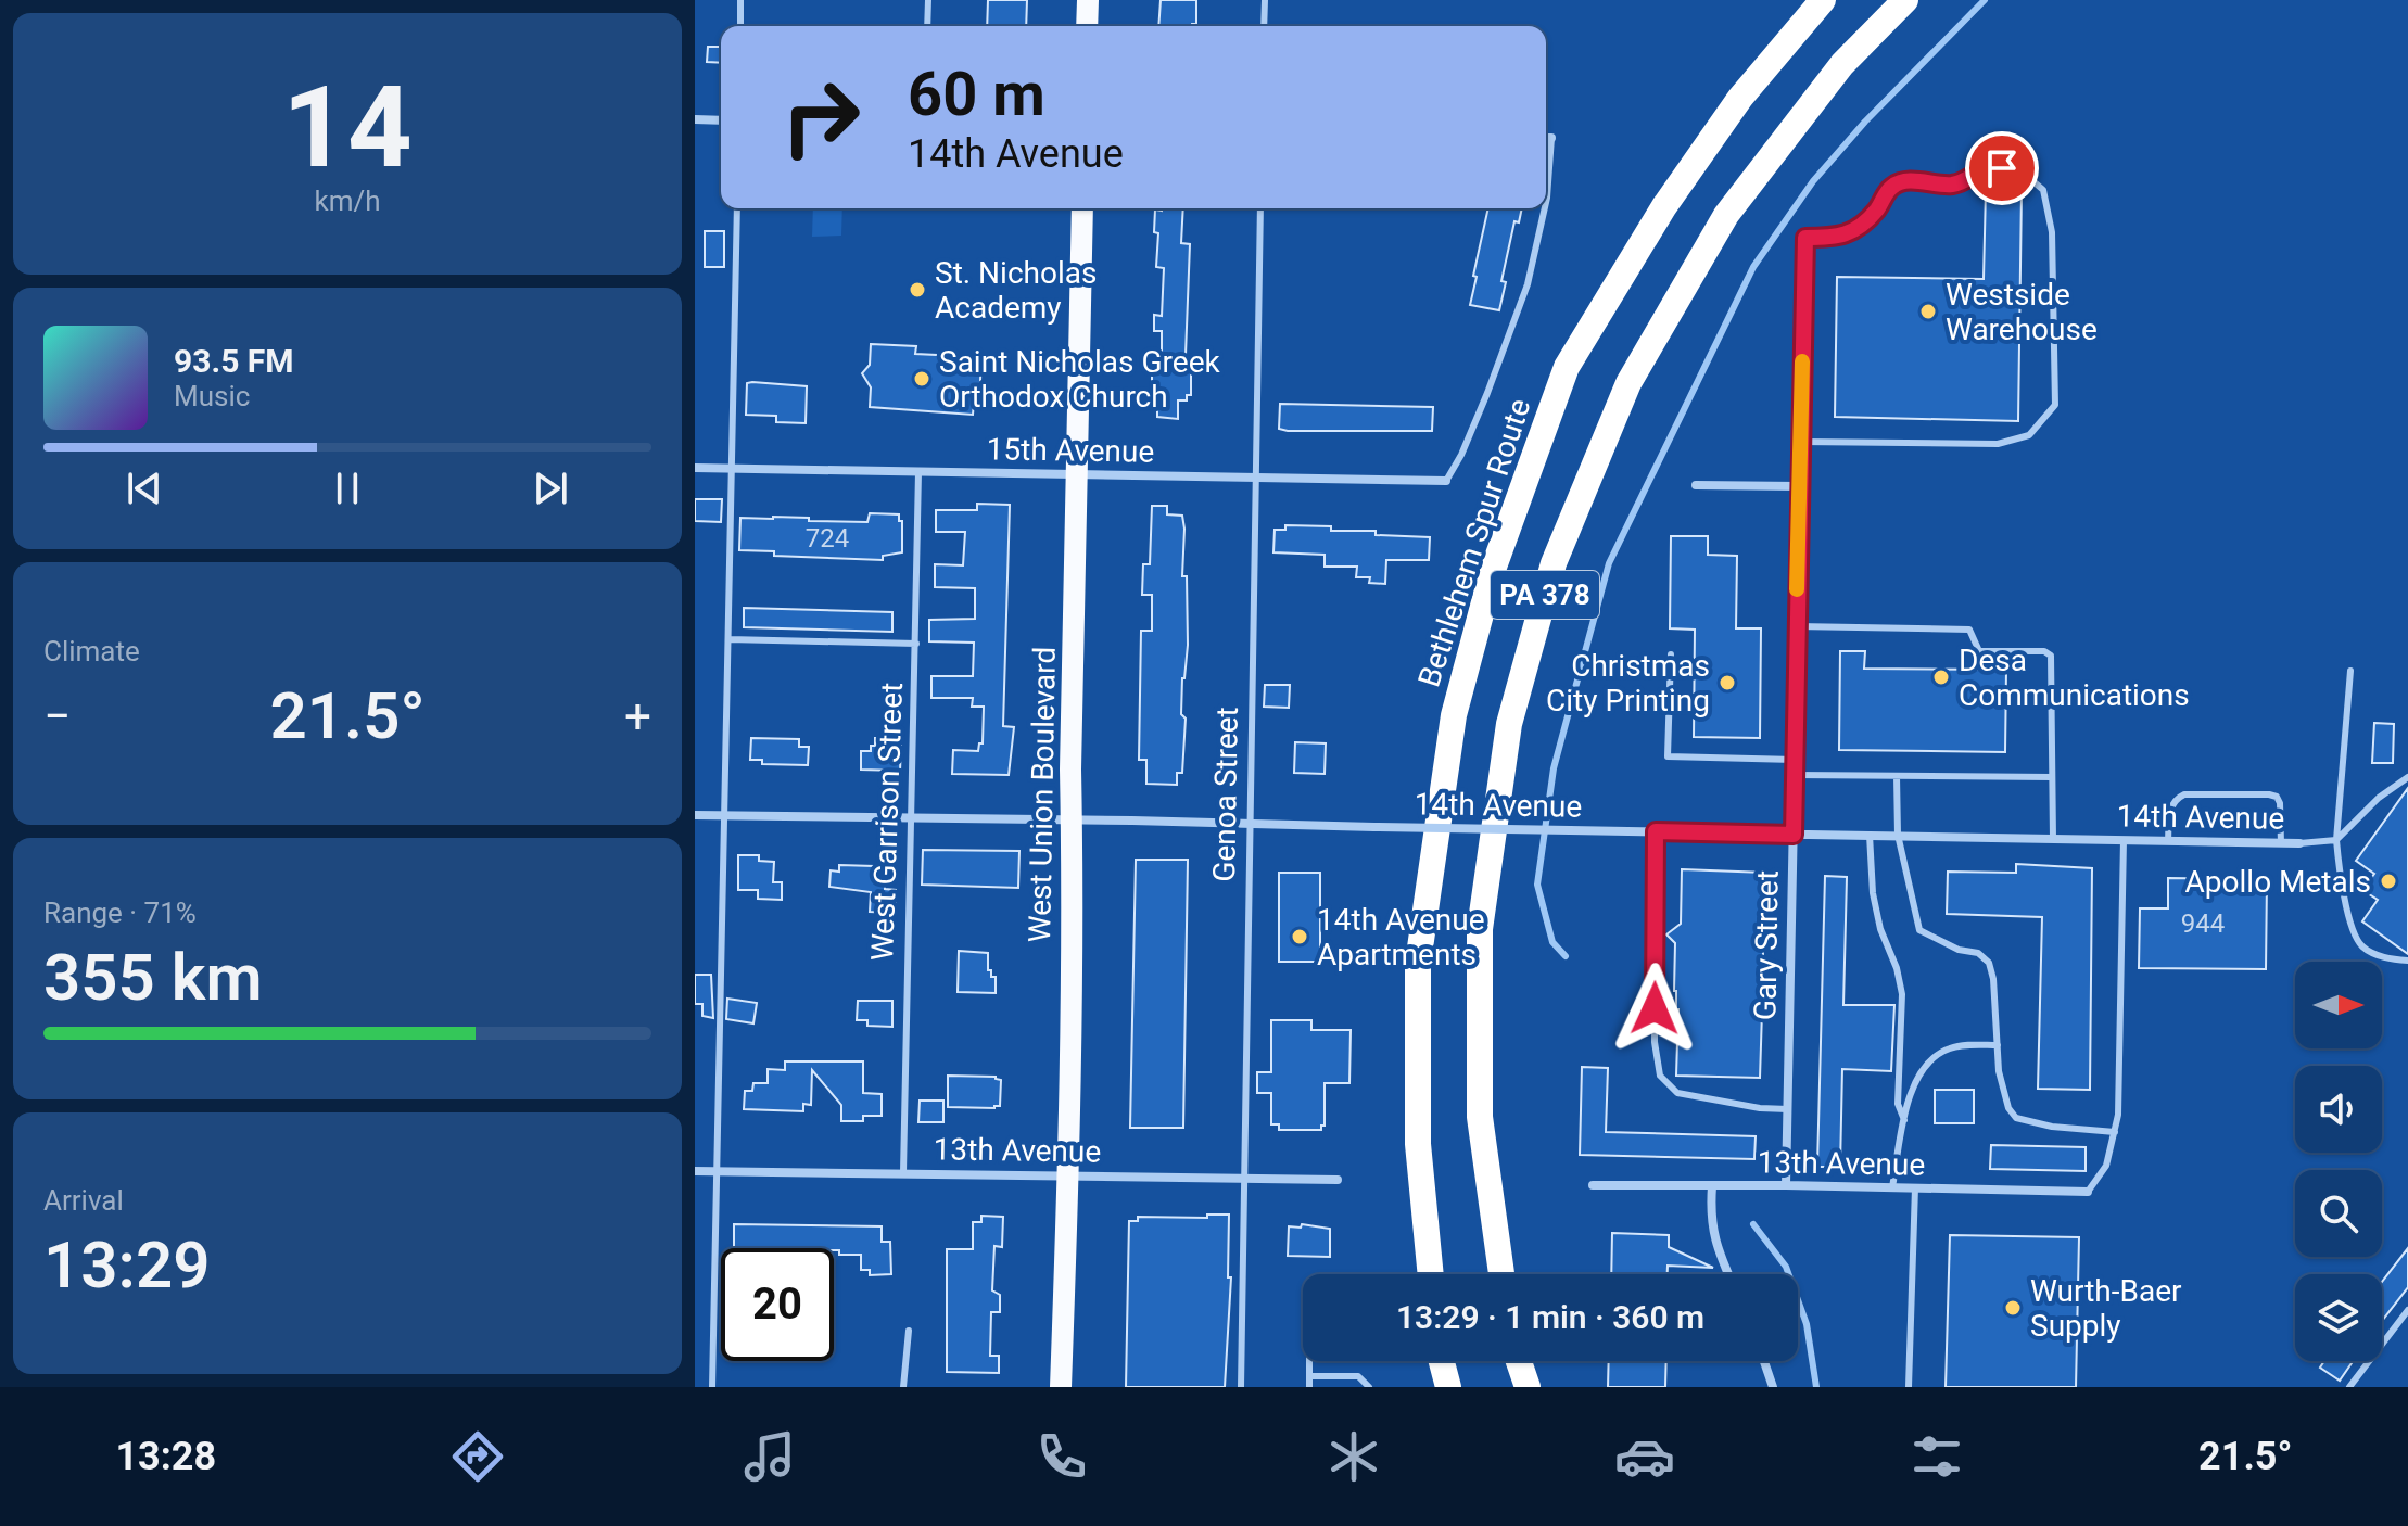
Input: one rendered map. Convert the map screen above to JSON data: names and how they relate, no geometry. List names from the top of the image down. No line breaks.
{"streets":{"highway":["Bethlehem Spur Route","PA 378"],"main road":["West Union Boulevard"],"street":["15th Avenue","14th Avenue","Gary Street","13th Avenue"],"lane":["Genoa Street","West Garrison Street"]},"crossings":[["15th Avenue","West Union Boulevard"],["15th Avenue","Genoa Street"],["15th Avenue","West Garrison Street"],["West Union Boulevard","14th Avenue"],["West Union Boulevard","13th Avenue"],["Genoa Street","14th Avenue"],["Genoa Street","13th Avenue"],["14th Avenue","West Garrison Street"],["14th Avenue","Gary Street"],["West Garrison Street","13th Avenue"],["Gary Street","13th Avenue"]],"places":["St. Nicholas Academy","Westside Warehouse","Saint Nicholas Greek Orthodox Church","Desa Communications","Christmas City Printing","Apollo Metals","14th Avenue Apartments","Wurth-Baer Supply"],"house_numbers":["724","944"],"north":"right","page":{"tile":[["14","km/h"],"Climate",["Range · 71%","355 km"],["Arrival","13:29"]],"turn":["60 m","14th Avenue"],"song":["93.5 FM","Music"],"heat":["−","21.5°","+"],"limit":"20","trip":"13:29 · 1 min · 360 m","tabs":["13:28","21.5°"]}}
